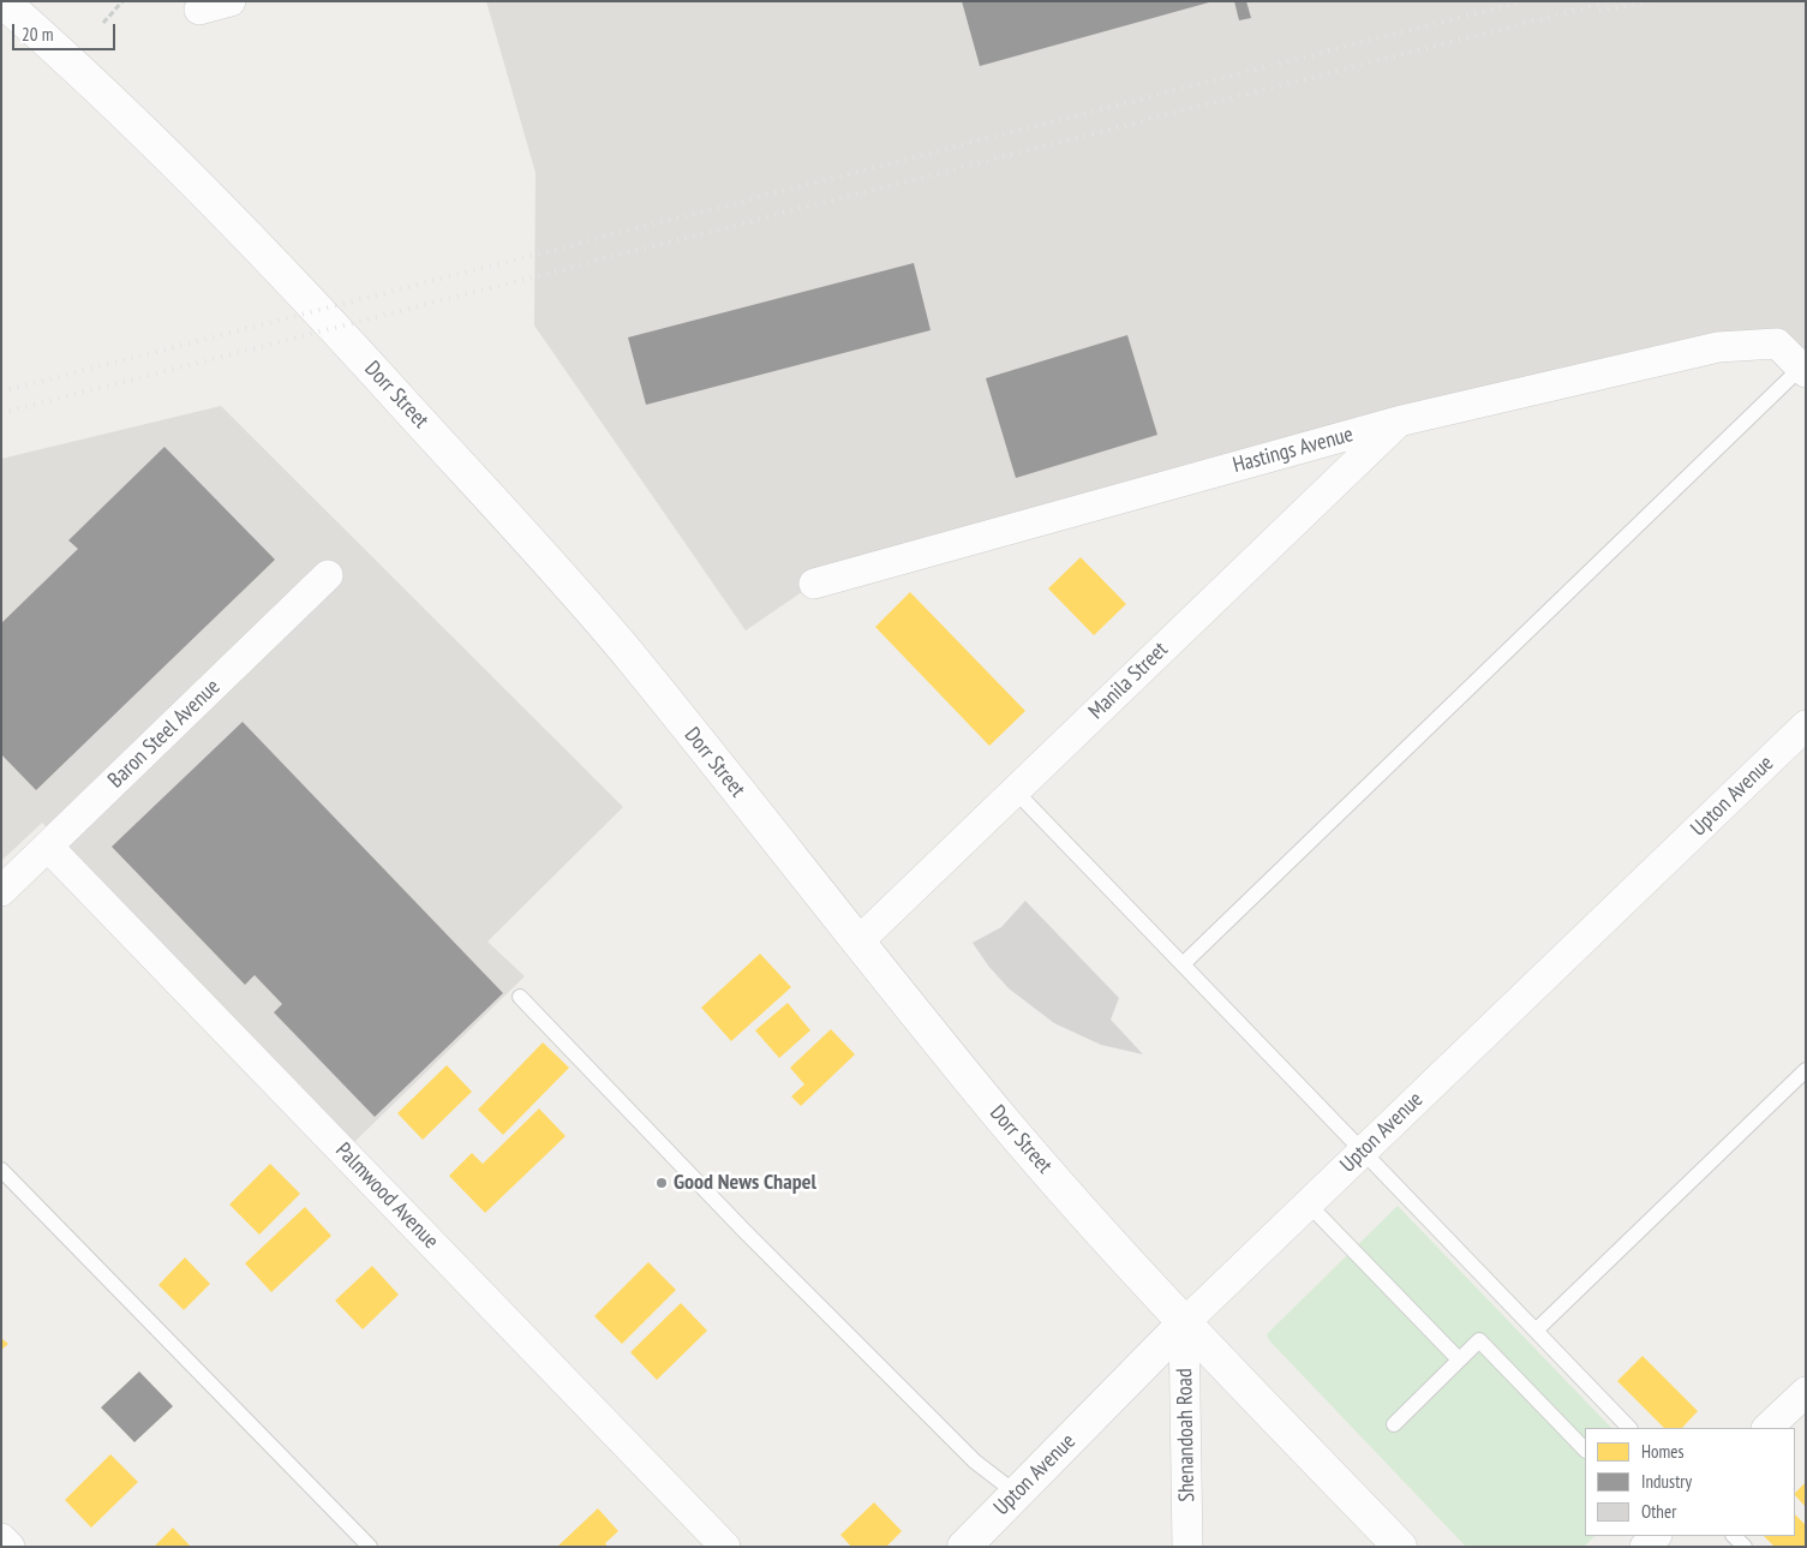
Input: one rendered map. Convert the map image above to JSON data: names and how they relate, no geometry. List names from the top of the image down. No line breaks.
{"streets":{"main road":["Dorr Street","Upton Avenue"],"street":["Hastings Avenue","Manila Street","Baron Steel Avenue","Palmwood Avenue","Shenandoah Road"]},"crossings":[["Dorr Street","Manila Street"],["Dorr Street","Upton Avenue"],["Dorr Street","Shenandoah Road"],["Hastings Avenue","Manila Street"],["Baron Steel Avenue","Palmwood Avenue"],["Upton Avenue","Shenandoah Road"]],"places":["Good News Chapel"],"legend":["Homes","Industry","Other"],"scale_bar":"20 m"}
